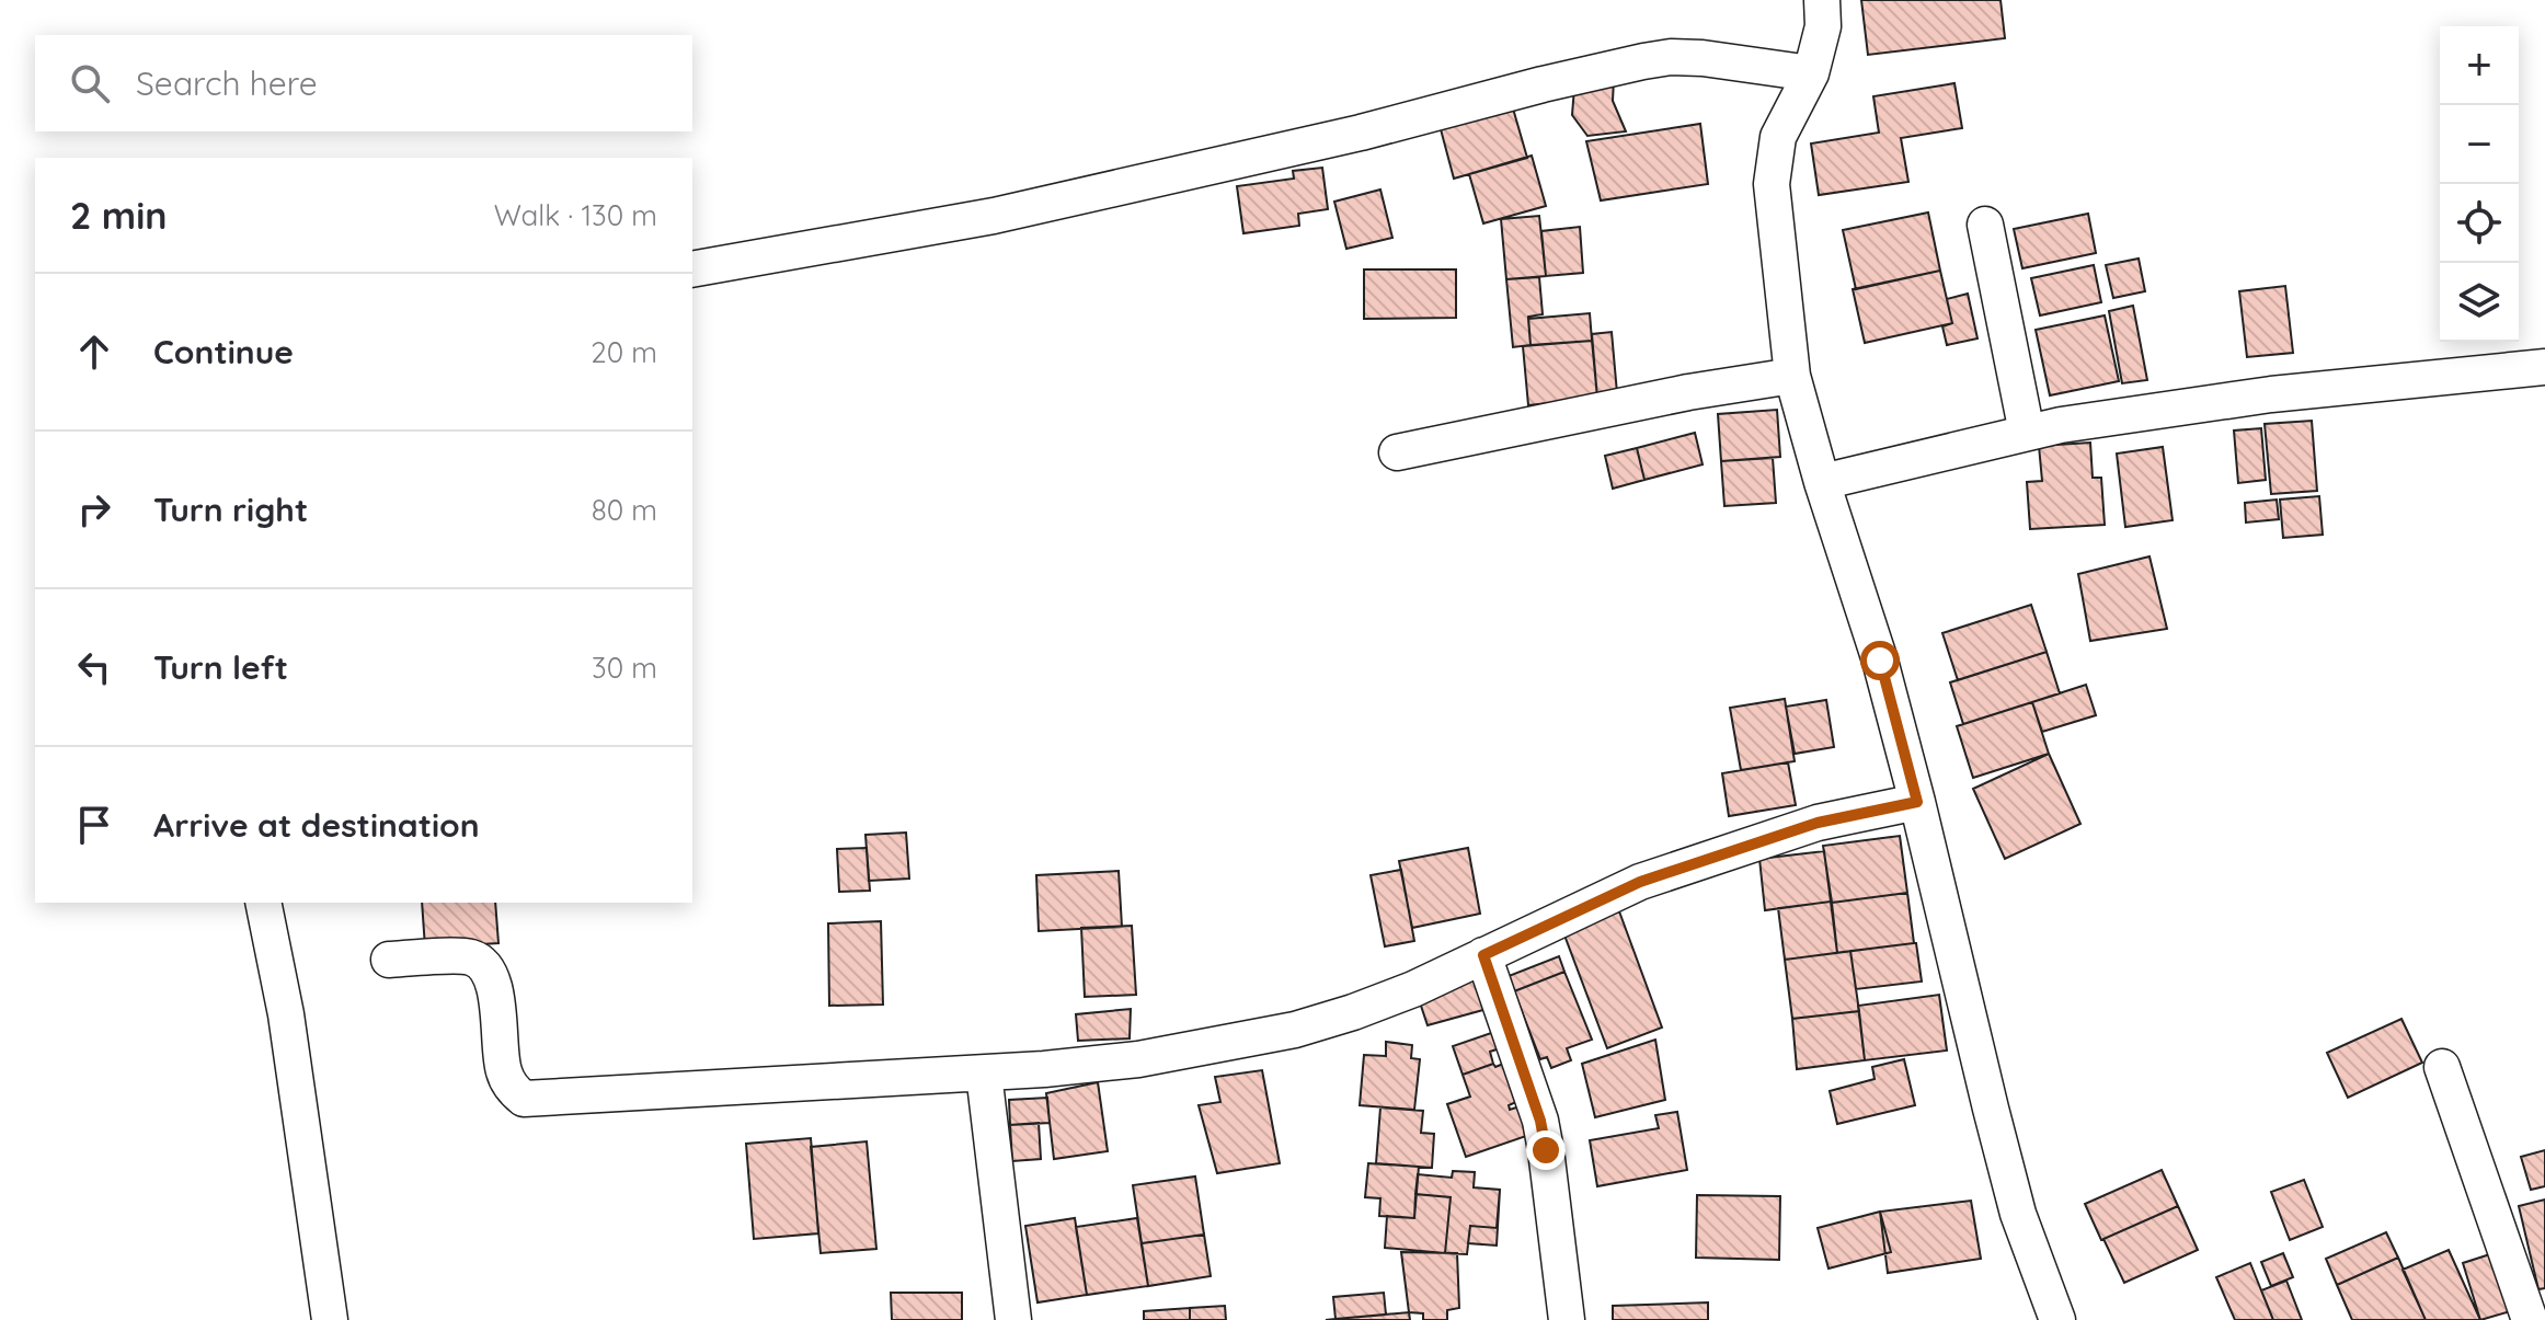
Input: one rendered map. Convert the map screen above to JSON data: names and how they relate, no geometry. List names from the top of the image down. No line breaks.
{"page":{"map_buttons":["+","−"],"search":"Search here","heading":["2 min","Walk · 130 m"],"list":[["Continue","20 m"],["Turn right","80 m"],["Turn left","30 m"],"Arrive at destination"]}}
